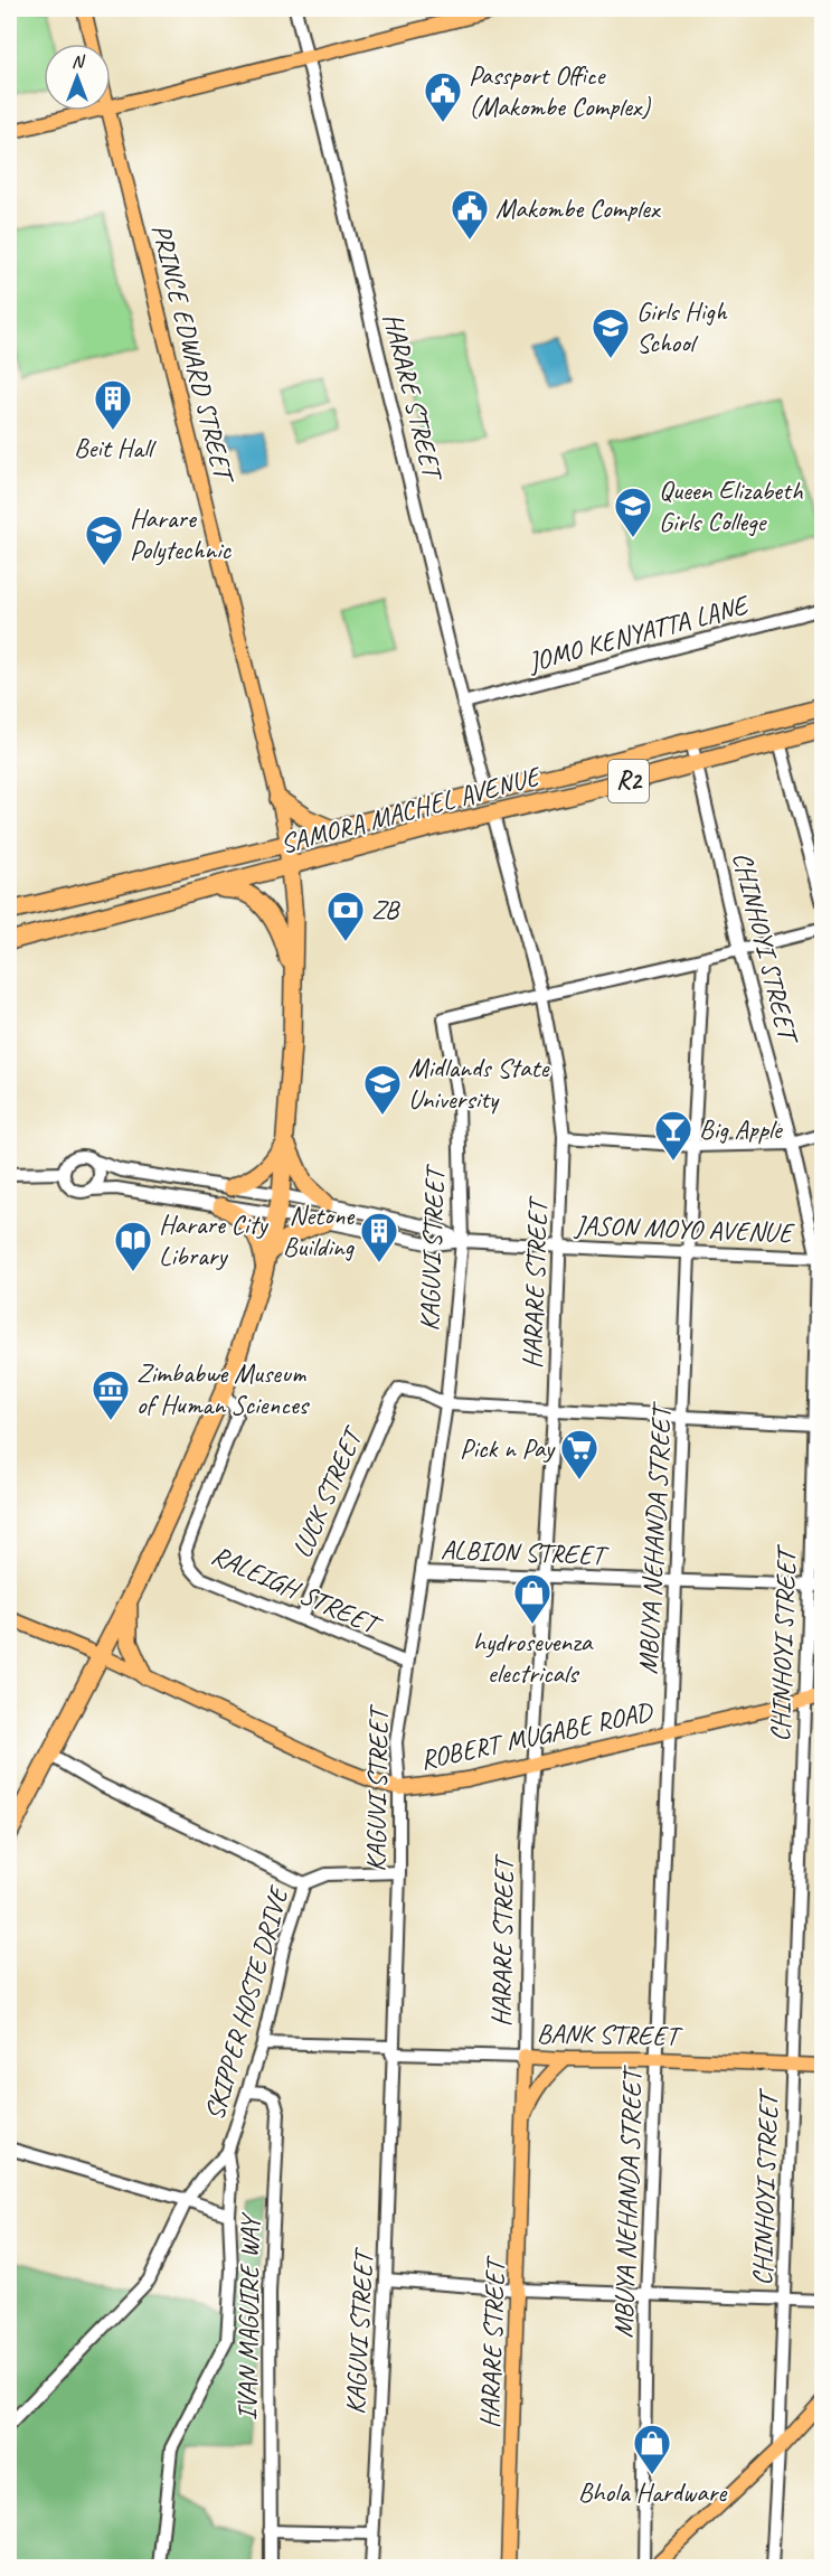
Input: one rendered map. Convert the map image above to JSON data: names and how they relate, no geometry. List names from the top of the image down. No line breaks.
{"streets":{"highway":["R2","SAMORA MACHEL AVENUE"],"main road":["PRINCE EDWARD STREET","HARARE STREET","ROBERT MUGABE ROAD","BANK STREET"],"street":["JOMO KENYATTA LANE","CHINHOYI STREET","JASON MOYO AVENUE","KAGUVI STREET","LUCK STREET","MBUYA NEHANDA STREET","ALBION STREET","RALEIGH STREET","SKIPPER HOSTE DRIVE","IVAN MAGUIRE WAY"]},"crossings":[["PRINCE EDWARD STREET","SAMORA MACHEL AVENUE"],["HARARE STREET","JOMO KENYATTA LANE"],["HARARE STREET","SAMORA MACHEL AVENUE"],["HARARE STREET","JASON MOYO AVENUE"],["HARARE STREET","KAGUVI STREET"],["HARARE STREET","ALBION STREET"],["HARARE STREET","ROBERT MUGABE ROAD"],["HARARE STREET","BANK STREET"],["SAMORA MACHEL AVENUE","CHINHOYI STREET"],["CHINHOYI STREET","JASON MOYO AVENUE"],["CHINHOYI STREET","ALBION STREET"],["CHINHOYI STREET","ROBERT MUGABE ROAD"],["CHINHOYI STREET","BANK STREET"],["JASON MOYO AVENUE","KAGUVI STREET"],["JASON MOYO AVENUE","MBUYA NEHANDA STREET"],["KAGUVI STREET","LUCK STREET"],["KAGUVI STREET","ALBION STREET"],["KAGUVI STREET","RALEIGH STREET"],["KAGUVI STREET","ROBERT MUGABE ROAD"],["KAGUVI STREET","SKIPPER HOSTE DRIVE"],["KAGUVI STREET","BANK STREET"],["LUCK STREET","RALEIGH STREET"],["MBUYA NEHANDA STREET","ALBION STREET"],["MBUYA NEHANDA STREET","ROBERT MUGABE ROAD"],["MBUYA NEHANDA STREET","BANK STREET"],["SKIPPER HOSTE DRIVE","BANK STREET"],["SKIPPER HOSTE DRIVE","IVAN MAGUIRE WAY"]],"places":{"public building":["Passport Office (Makombe Complex)","Makombe Complex"],"school or university":["Girls High School","Queen Elizabeth Girls College","Harare Polytechnic","Midlands State University"],"building":["Beit Hall","Netone Building"],"bank":["ZB"],"bar":["Big Apple"],"library":["Harare City Library"],"museum":["Zimbabwe Museum of Human Sciences"],"supermarket":["Pick n Pay"],"shop":["hydrosevenza electricals","Bhola Hardware"]},"north":"top"}
